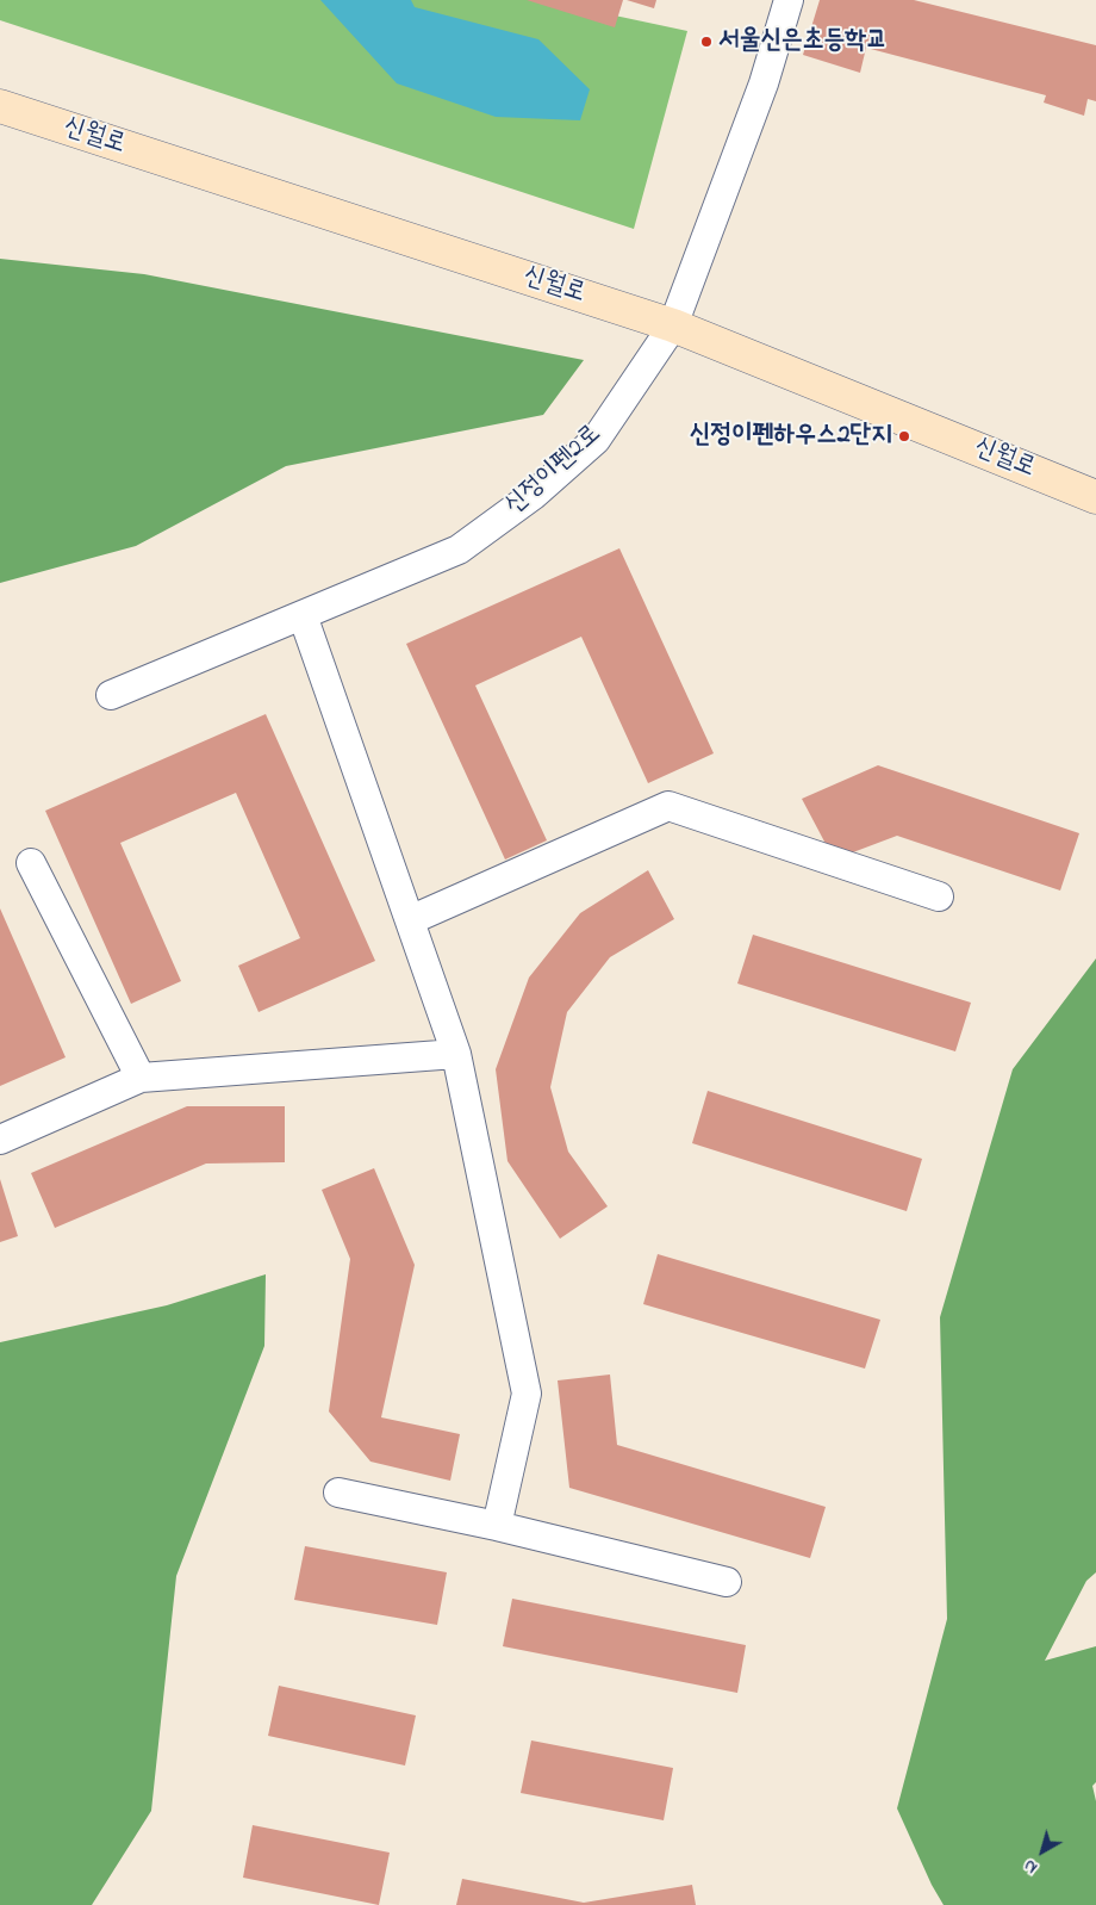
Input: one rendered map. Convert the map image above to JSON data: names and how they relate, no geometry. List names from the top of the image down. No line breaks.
{"streets":{"main road":["신월로"],"street":["신정이펜2로"]},"crossings":[["신월로","신정이펜2로"]],"places":["서울신은초등학교","신정이펜하우스2단지"],"north":"bottom left"}
